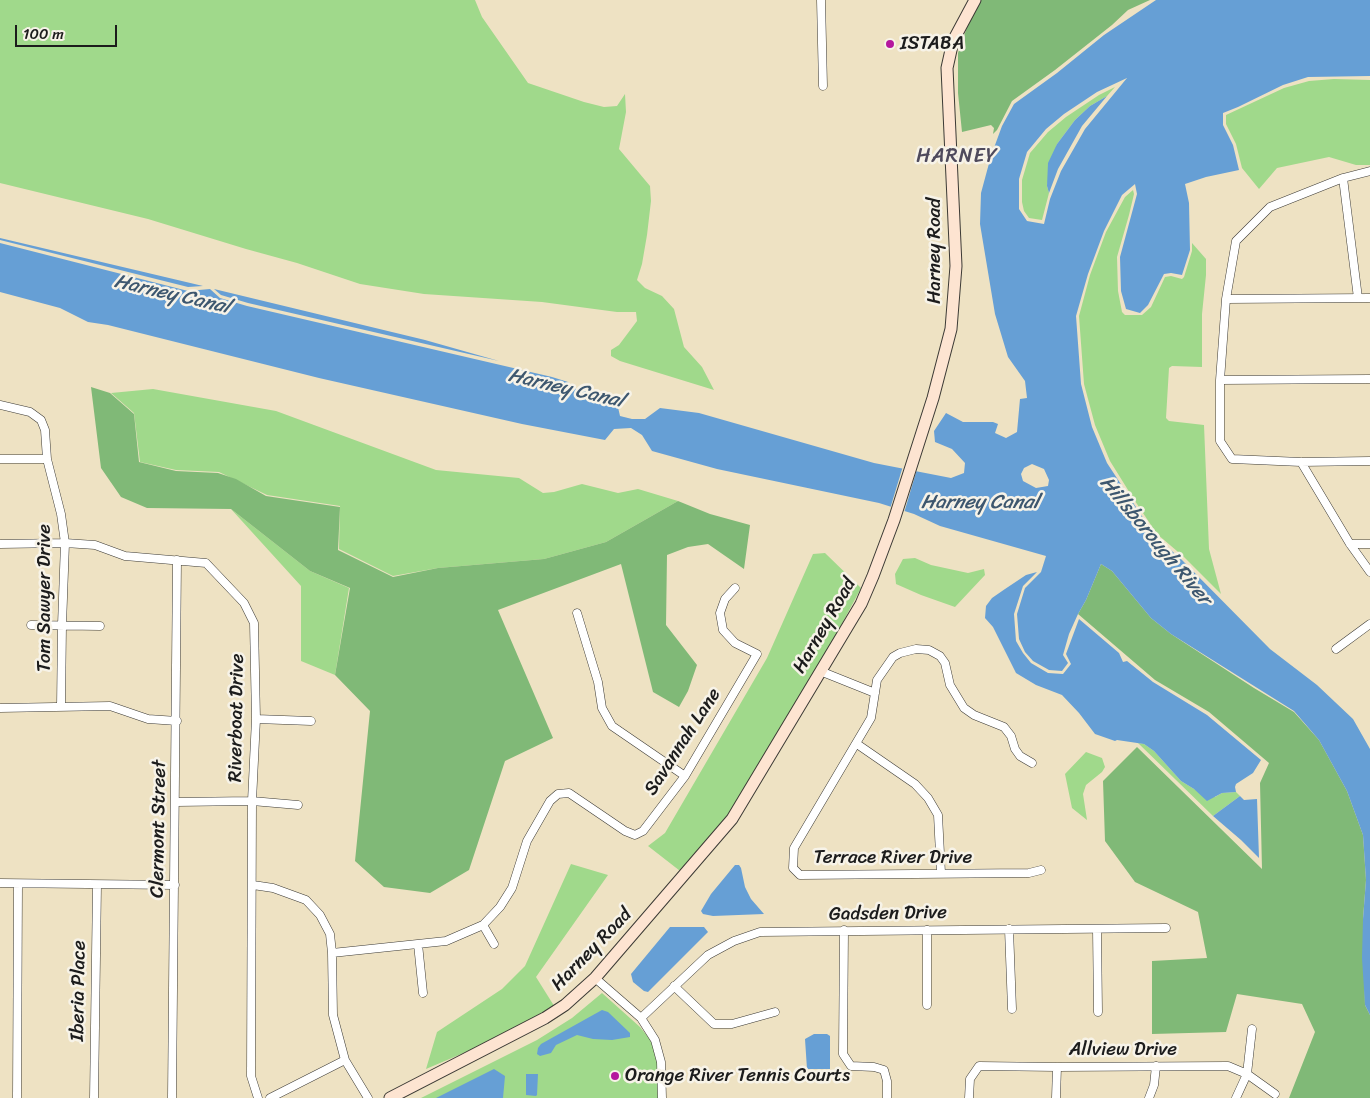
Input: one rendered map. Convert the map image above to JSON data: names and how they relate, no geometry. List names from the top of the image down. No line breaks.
{"streets":{"street":["Harney Road","Tom Sawyer Drive","Riverboat Drive","Savannah Lane","Clermont Street","Terrace River Drive","Gadsden Drive","Iberia Place","Allview Drive"]},"crossings":[["Tom Sawyer Drive","Riverboat Drive"],["Riverboat Drive","Clermont Street"]],"districts":["HARNEY"],"water":["Harney Canal","Hillsborough River"],"places":["ISTABA","Orange River Tennis Courts"],"scale_bar":"100 m"}
